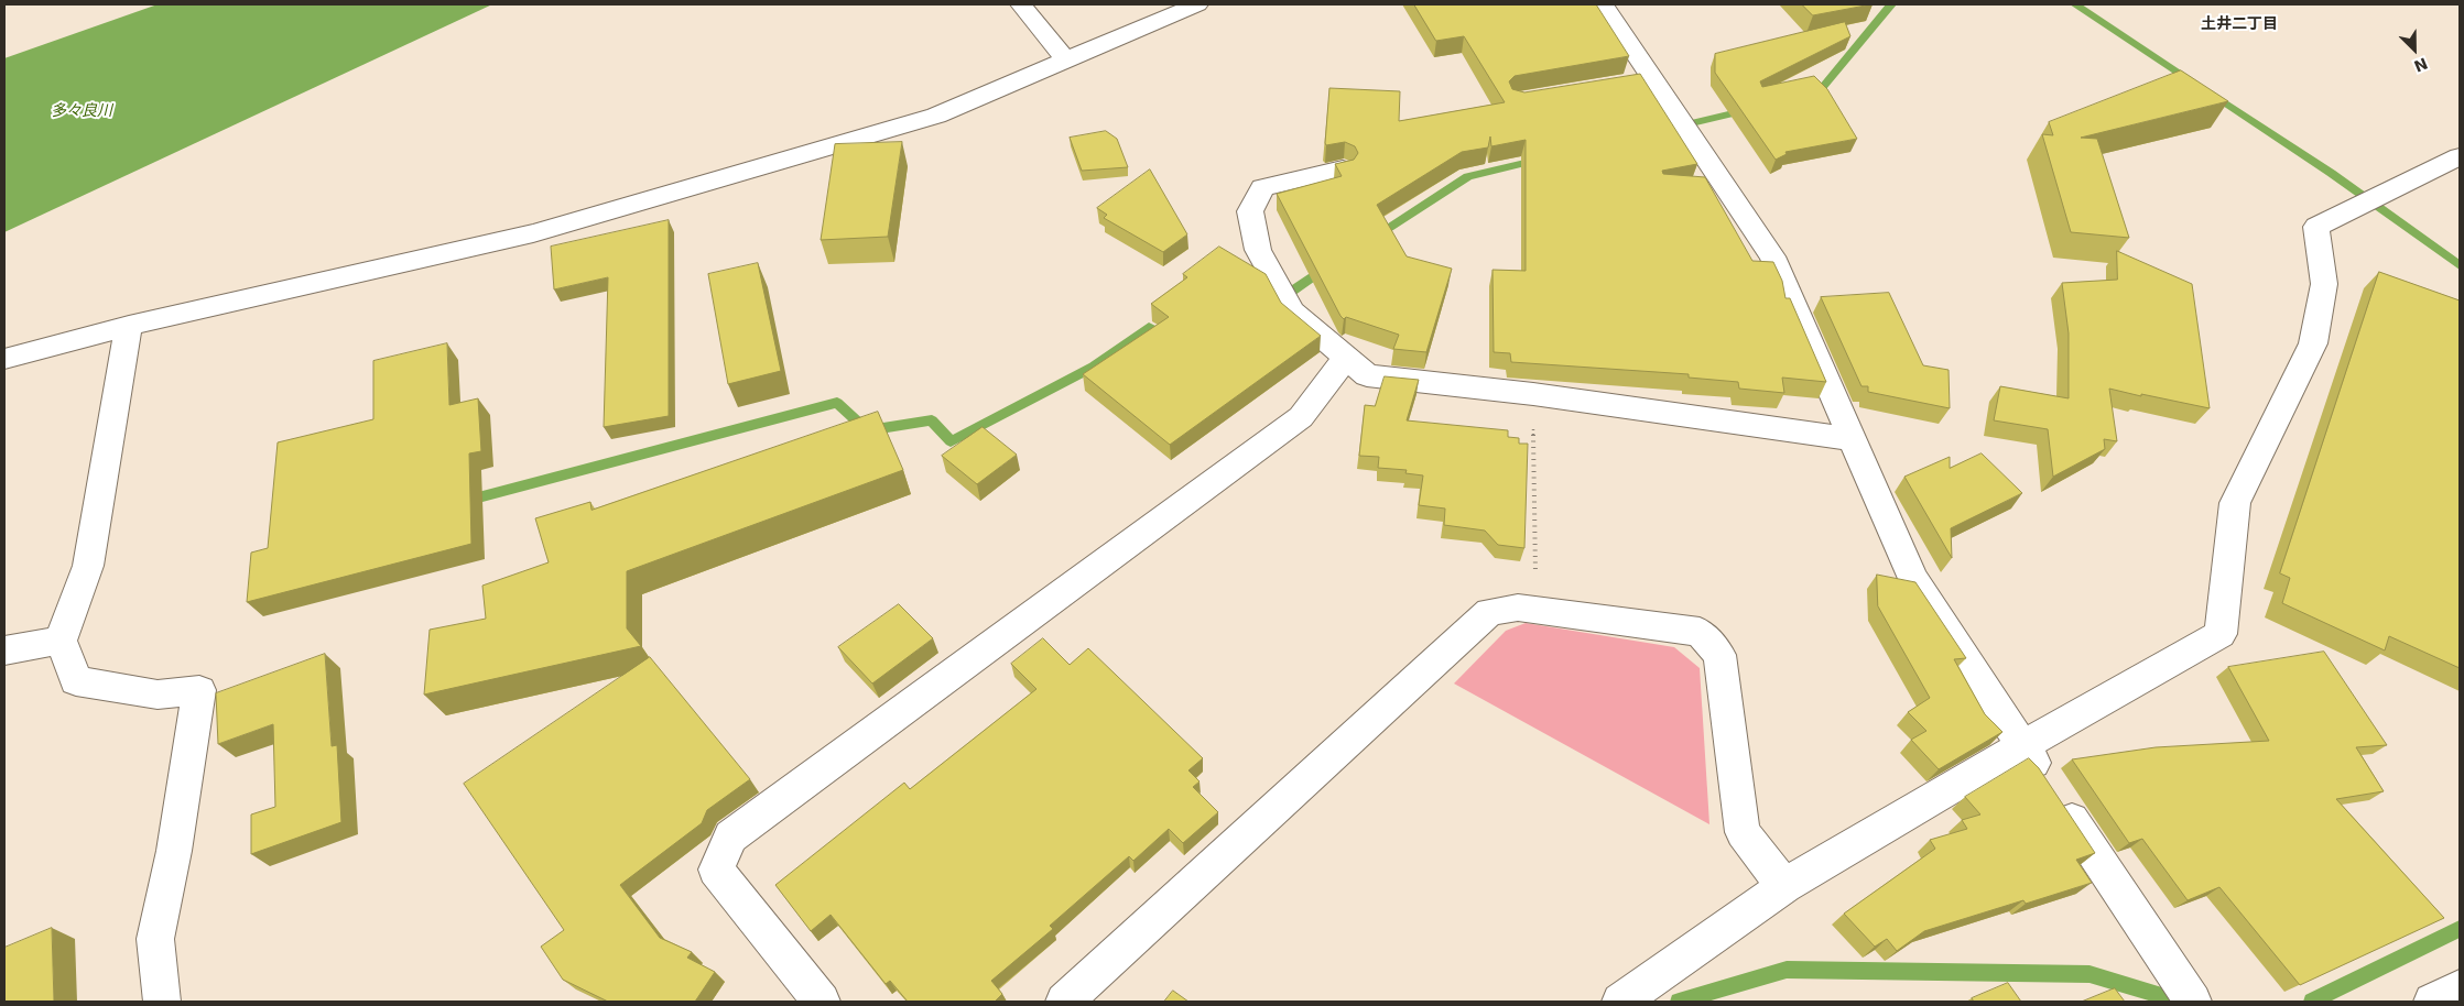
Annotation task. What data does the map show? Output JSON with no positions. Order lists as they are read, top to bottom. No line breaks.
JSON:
{"districts":["土井二丁目"],"water":["多々良川"],"north":"bottom right"}
